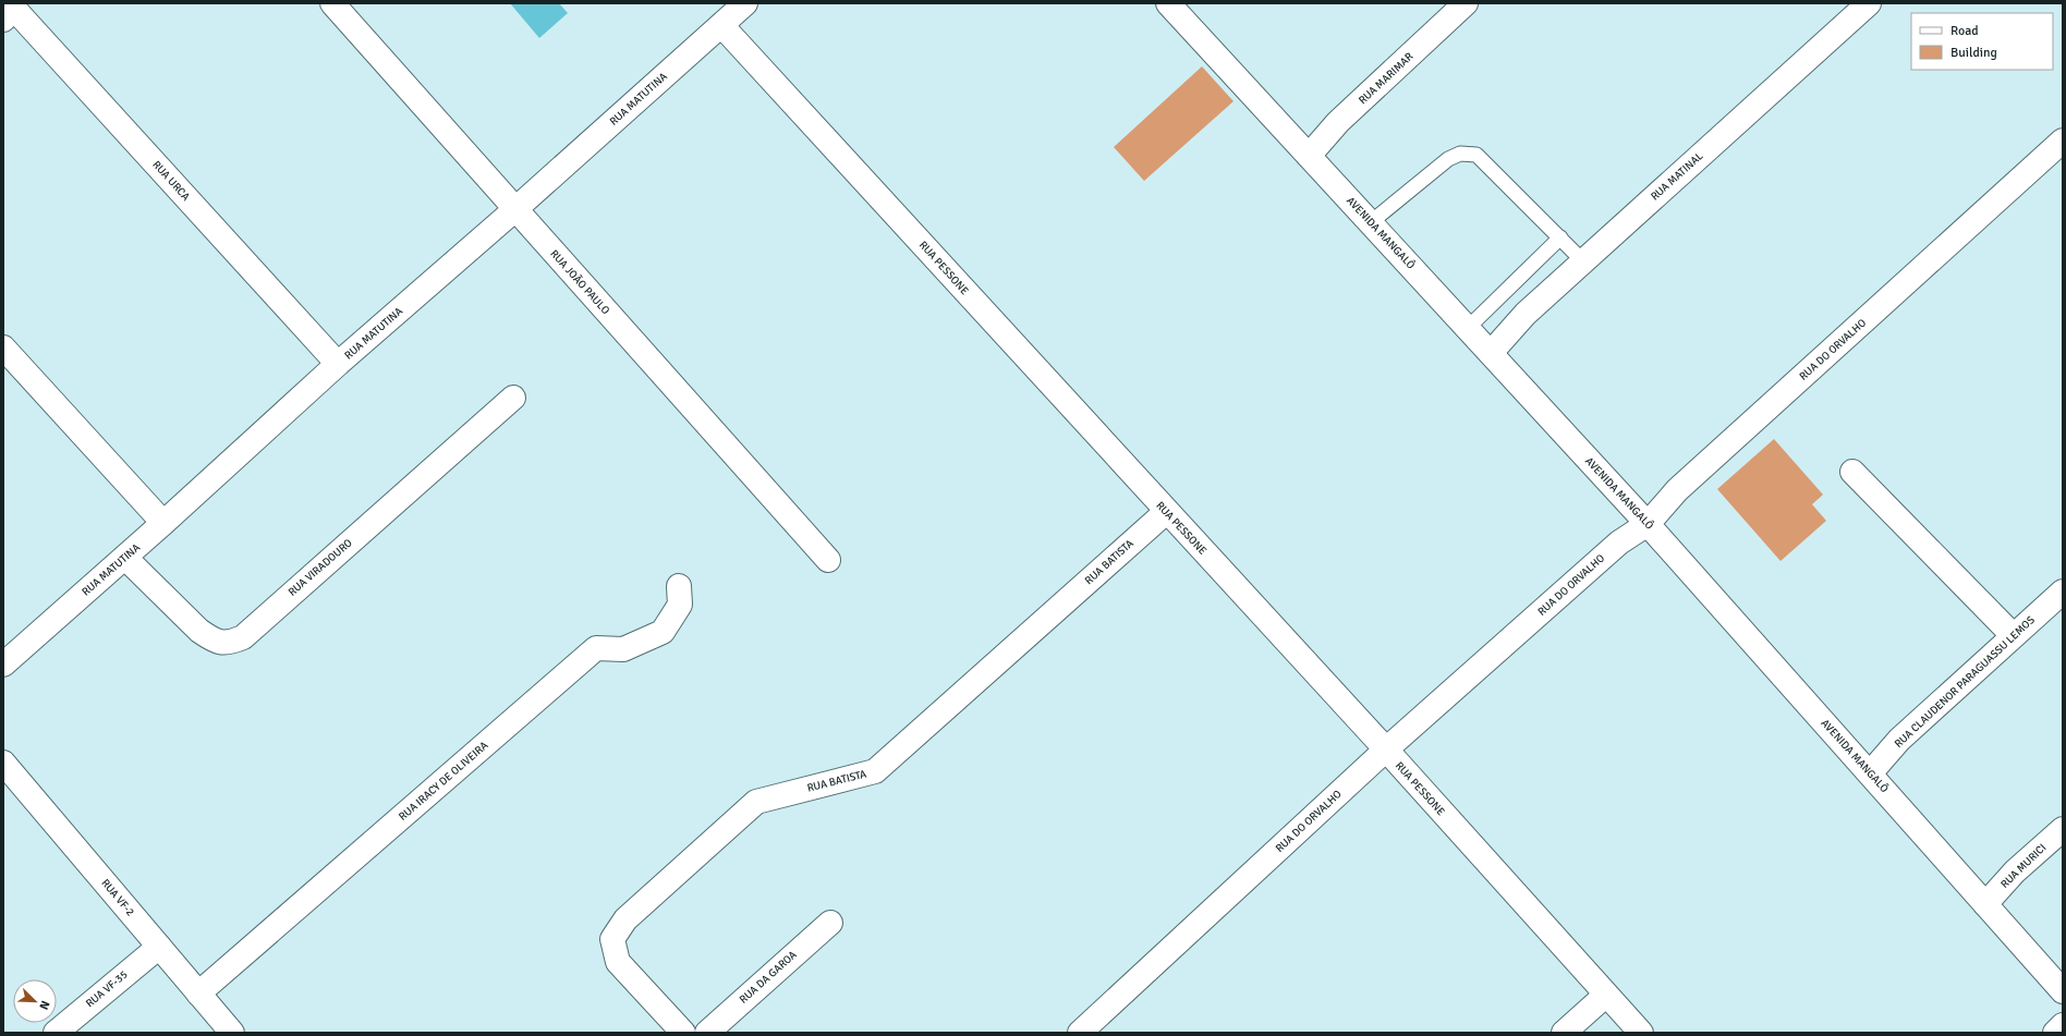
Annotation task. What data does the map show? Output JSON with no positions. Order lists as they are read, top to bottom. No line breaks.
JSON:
{"streets":{"street":["RUA MARIMAR","RUA MATUTINA","RUA MATINAL","RUA URCA","AVENIDA MANGALÔ","RUA PESSONE","RUA JOÃO PAULO","RUA DO ORVALHO","RUA BATISTA","RUA VIRADOURO","RUA CLAUDENOR PARAGUASSU LEMOS","RUA IRACY DE OLIVEIRA","RUA MURICI","RUA VF-2","RUA DA GAROA","RUA VF-35"]},"crossings":[["RUA MARIMAR","AVENIDA MANGALÔ"],["RUA MATUTINA","RUA URCA"],["RUA MATUTINA","RUA PESSONE"],["RUA MATUTINA","RUA JOÃO PAULO"],["RUA MATUTINA","RUA VIRADOURO"],["RUA MATINAL","AVENIDA MANGALÔ"],["AVENIDA MANGALÔ","RUA DO ORVALHO"],["AVENIDA MANGALÔ","RUA CLAUDENOR PARAGUASSU LEMOS"],["AVENIDA MANGALÔ","RUA MURICI"],["RUA PESSONE","RUA DO ORVALHO"],["RUA PESSONE","RUA BATISTA"],["RUA IRACY DE OLIVEIRA","RUA VF-2"],["RUA VF-2","RUA VF-35"]],"legend":["Road","Building"],"north":"bottom right"}
